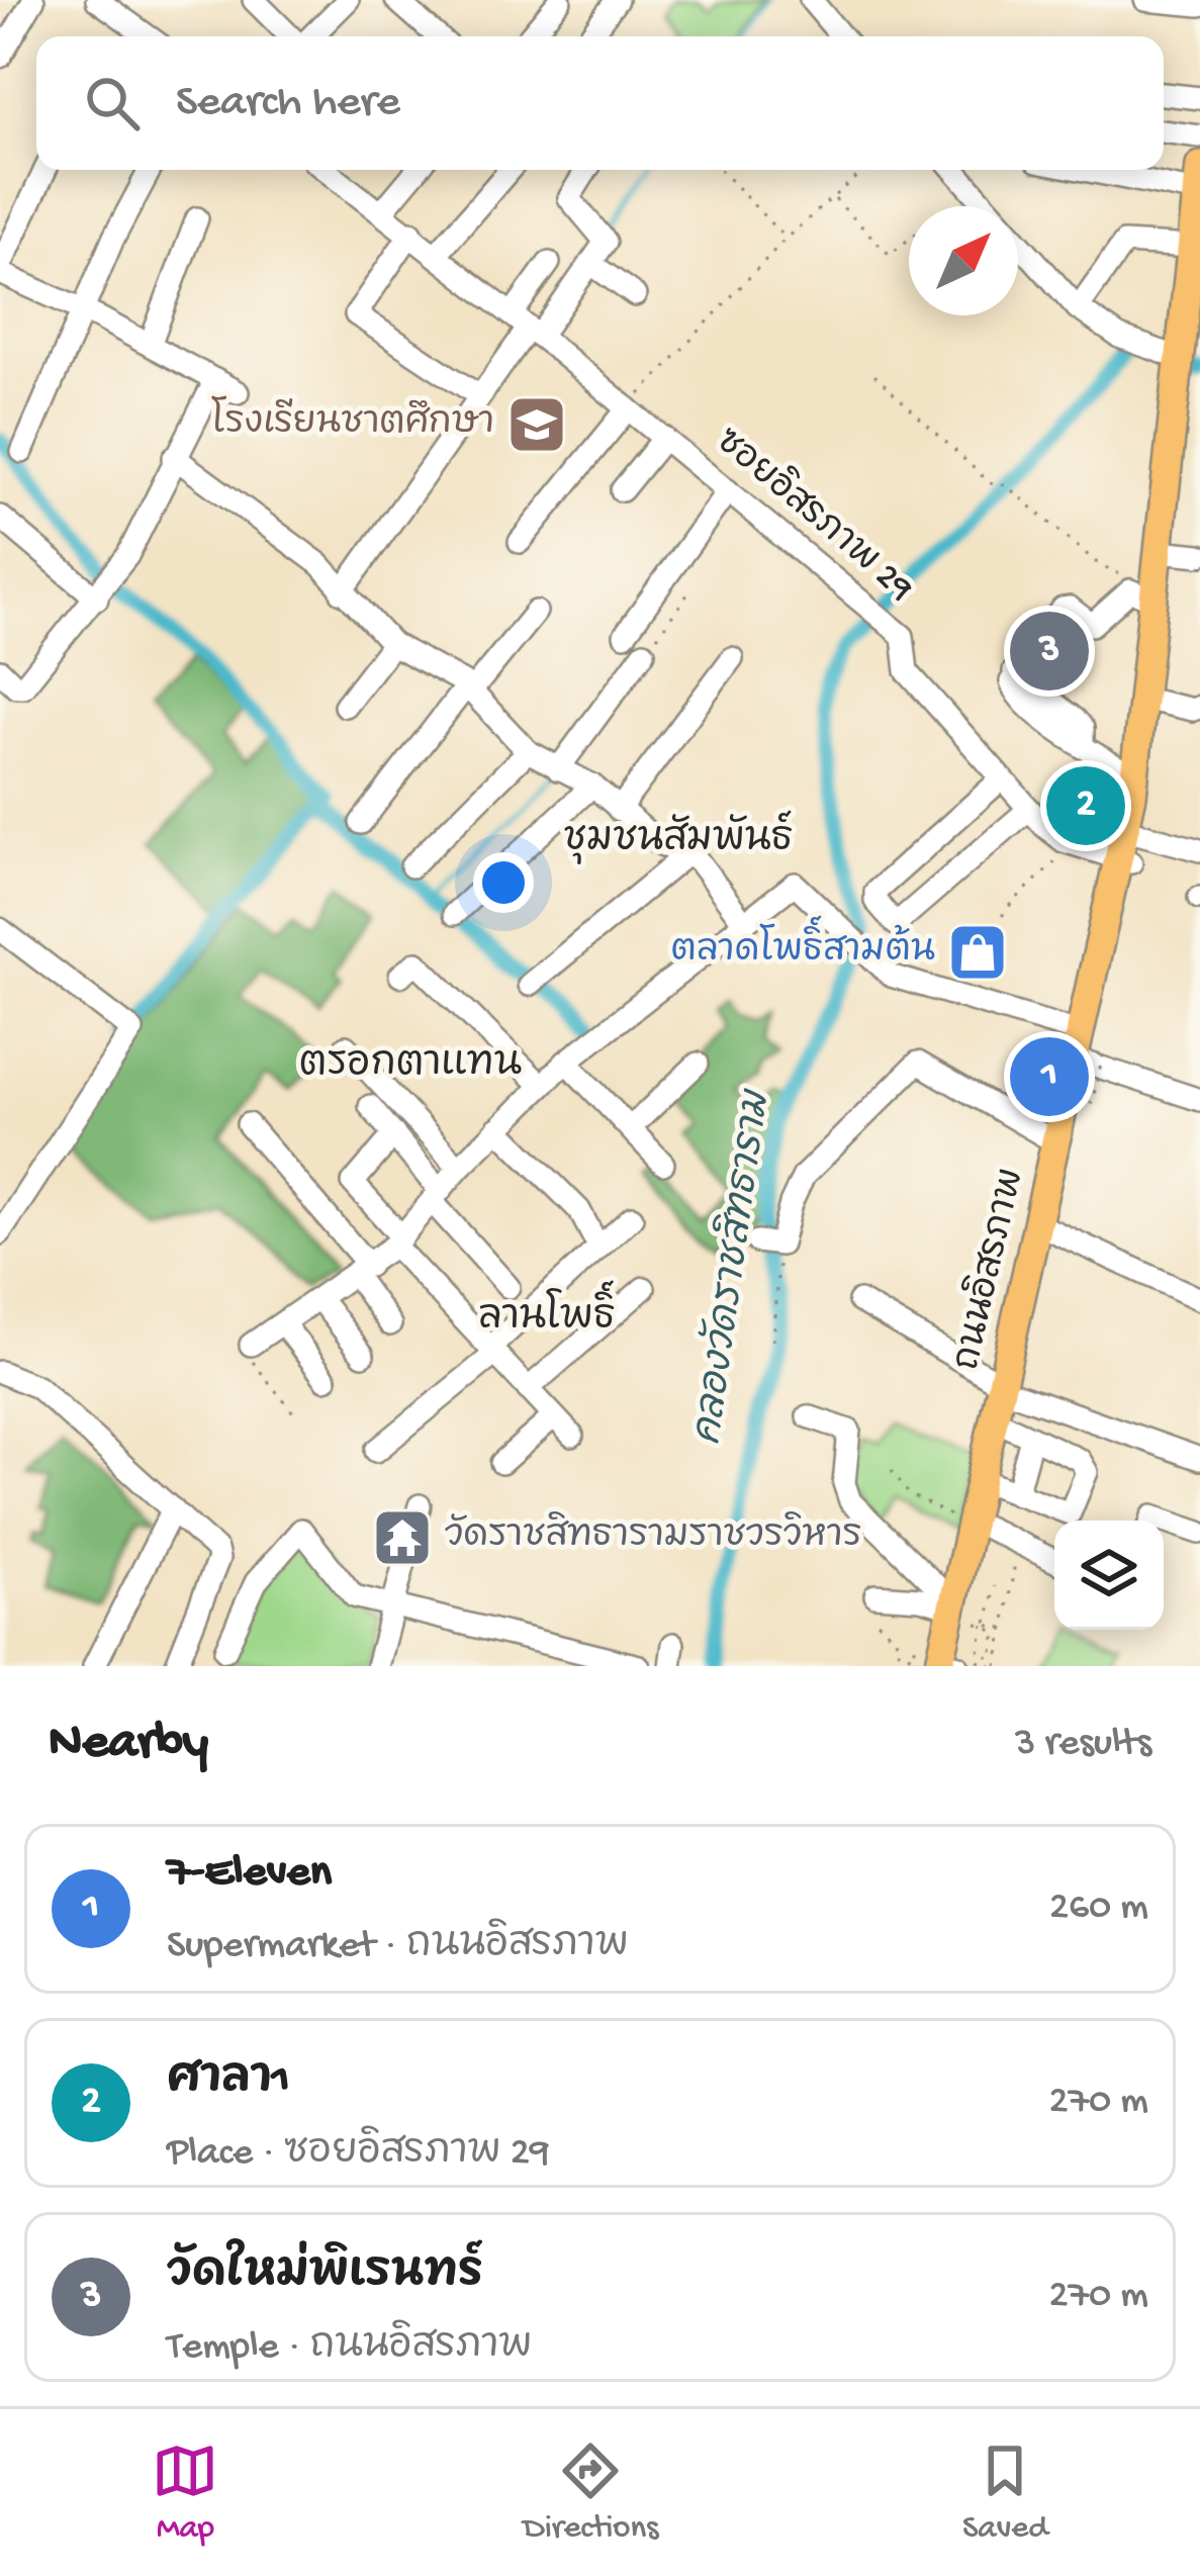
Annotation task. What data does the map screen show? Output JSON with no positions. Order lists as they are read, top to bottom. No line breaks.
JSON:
{"streets":{"main road":["ถนนอิสรภาพ"],"street":["ซอยอิสรภาพ 29"]},"crossings":[["ซอยอิสรภาพ 29","ถนนอิสรภาพ"]],"districts":["ชุมชนสัมพันธ์","ตรอกตาแทน","ลานโพธิ์"],"water":["คลองวัดราชสิทธาราม"],"places":{"school or university":["โรงเรียนชาตศึกษา"],"shop":["ตลาดโพธิ์สามต้น"],"temple":["วัดราชสิทธารามราชวรวิหาร"]},"north":"top right","page":{"search":"Search here","pins":["3","2","1"],"heading":["Nearby","3 results"],"list":[{"mark":"1","name":"7-Eleven","note":"Supermarket · ถนนอิสรภาพ","value":"260 m"},{"mark":"2","name":"ศาลา1","note":"Place · ซอยอิสรภาพ 29","value":"270 m"},{"mark":"3","name":"วัดใหม่พิเรนทร์","note":"Temple · ถนนอิสรภาพ","value":"270 m"}],"nav":["Map","Directions","Saved"]}}
